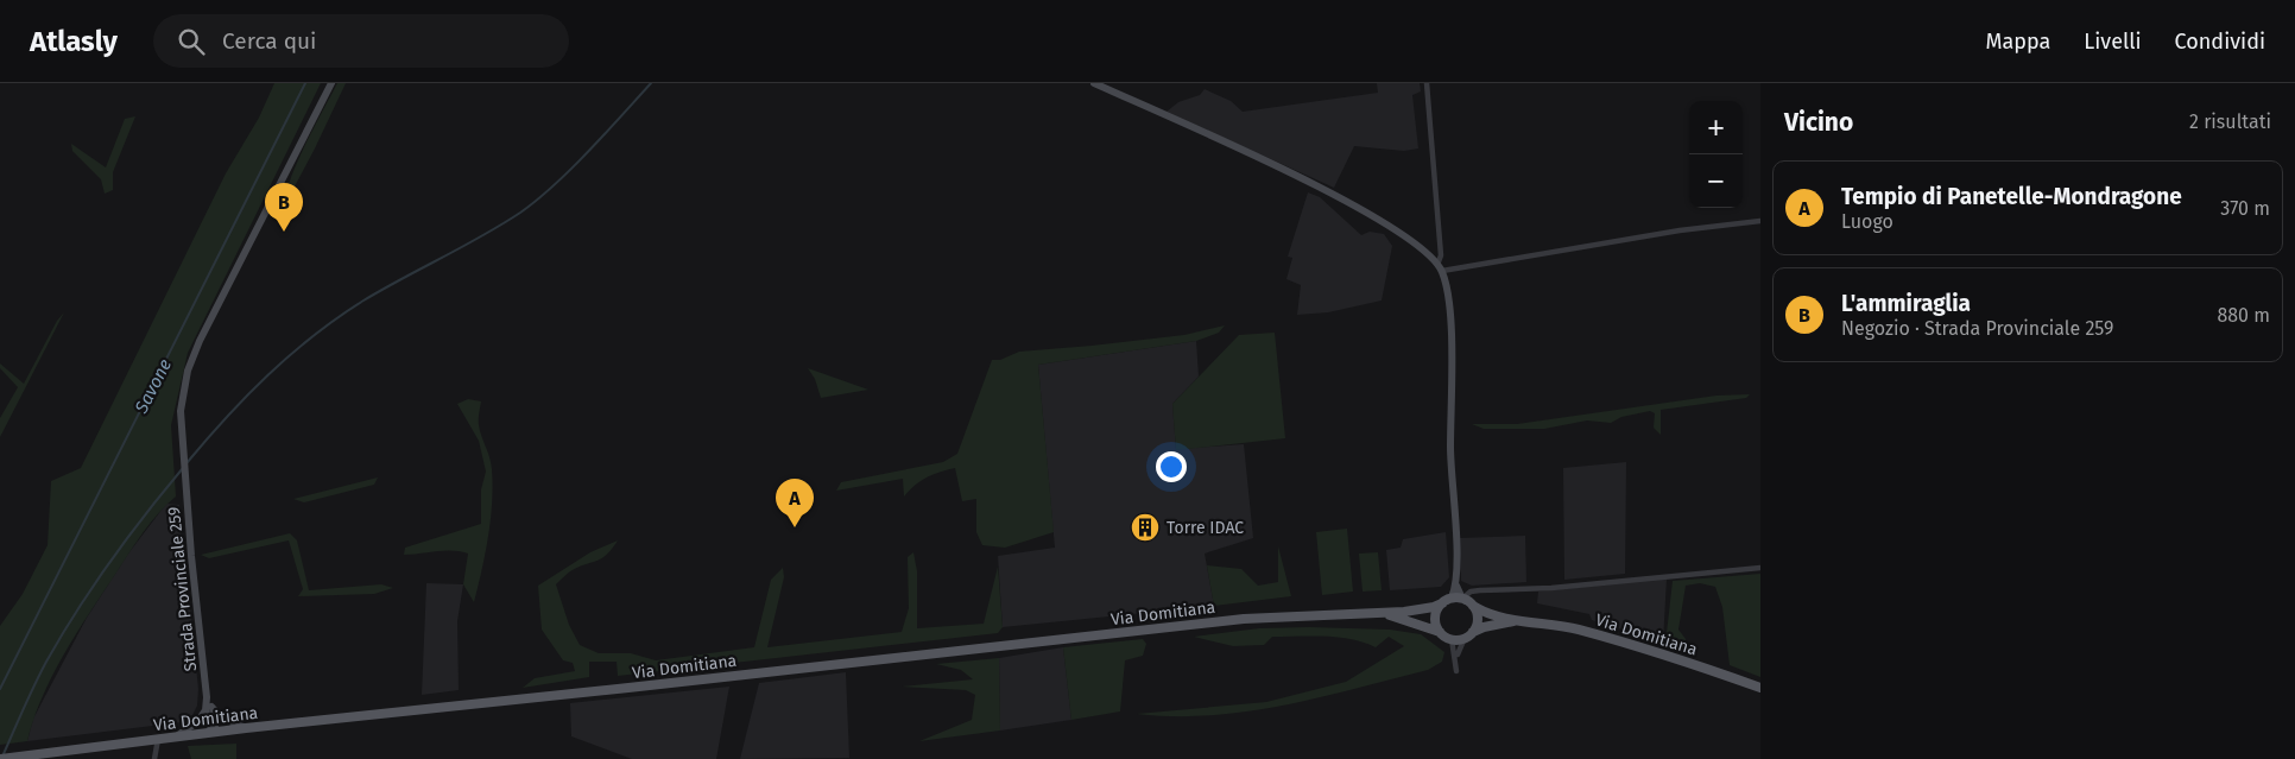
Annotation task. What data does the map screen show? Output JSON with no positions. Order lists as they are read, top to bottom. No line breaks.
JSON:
{"streets":{"main road":["Via Domitiana"],"street":["Strada Provinciale 259"]},"crossings":[["Strada Provinciale 259","Via Domitiana"]],"water":["Savone"],"places":{"building":["Torre IDAC"]},"page":{"header":"Atlasly","search":"Cerca qui","nav":["Mappa","Livelli","Condividi"],"heading":["Vicino","2 risultati"],"map_buttons":["+","−"],"list":[{"mark":"A","name":"Tempio di Panetelle-Mondragone","note":"Luogo","value":"370 m"},{"mark":"B","name":"L'ammiraglia","note":"Negozio · Strada Provinciale 259","value":"880 m"}],"pins":["B","A"]}}
